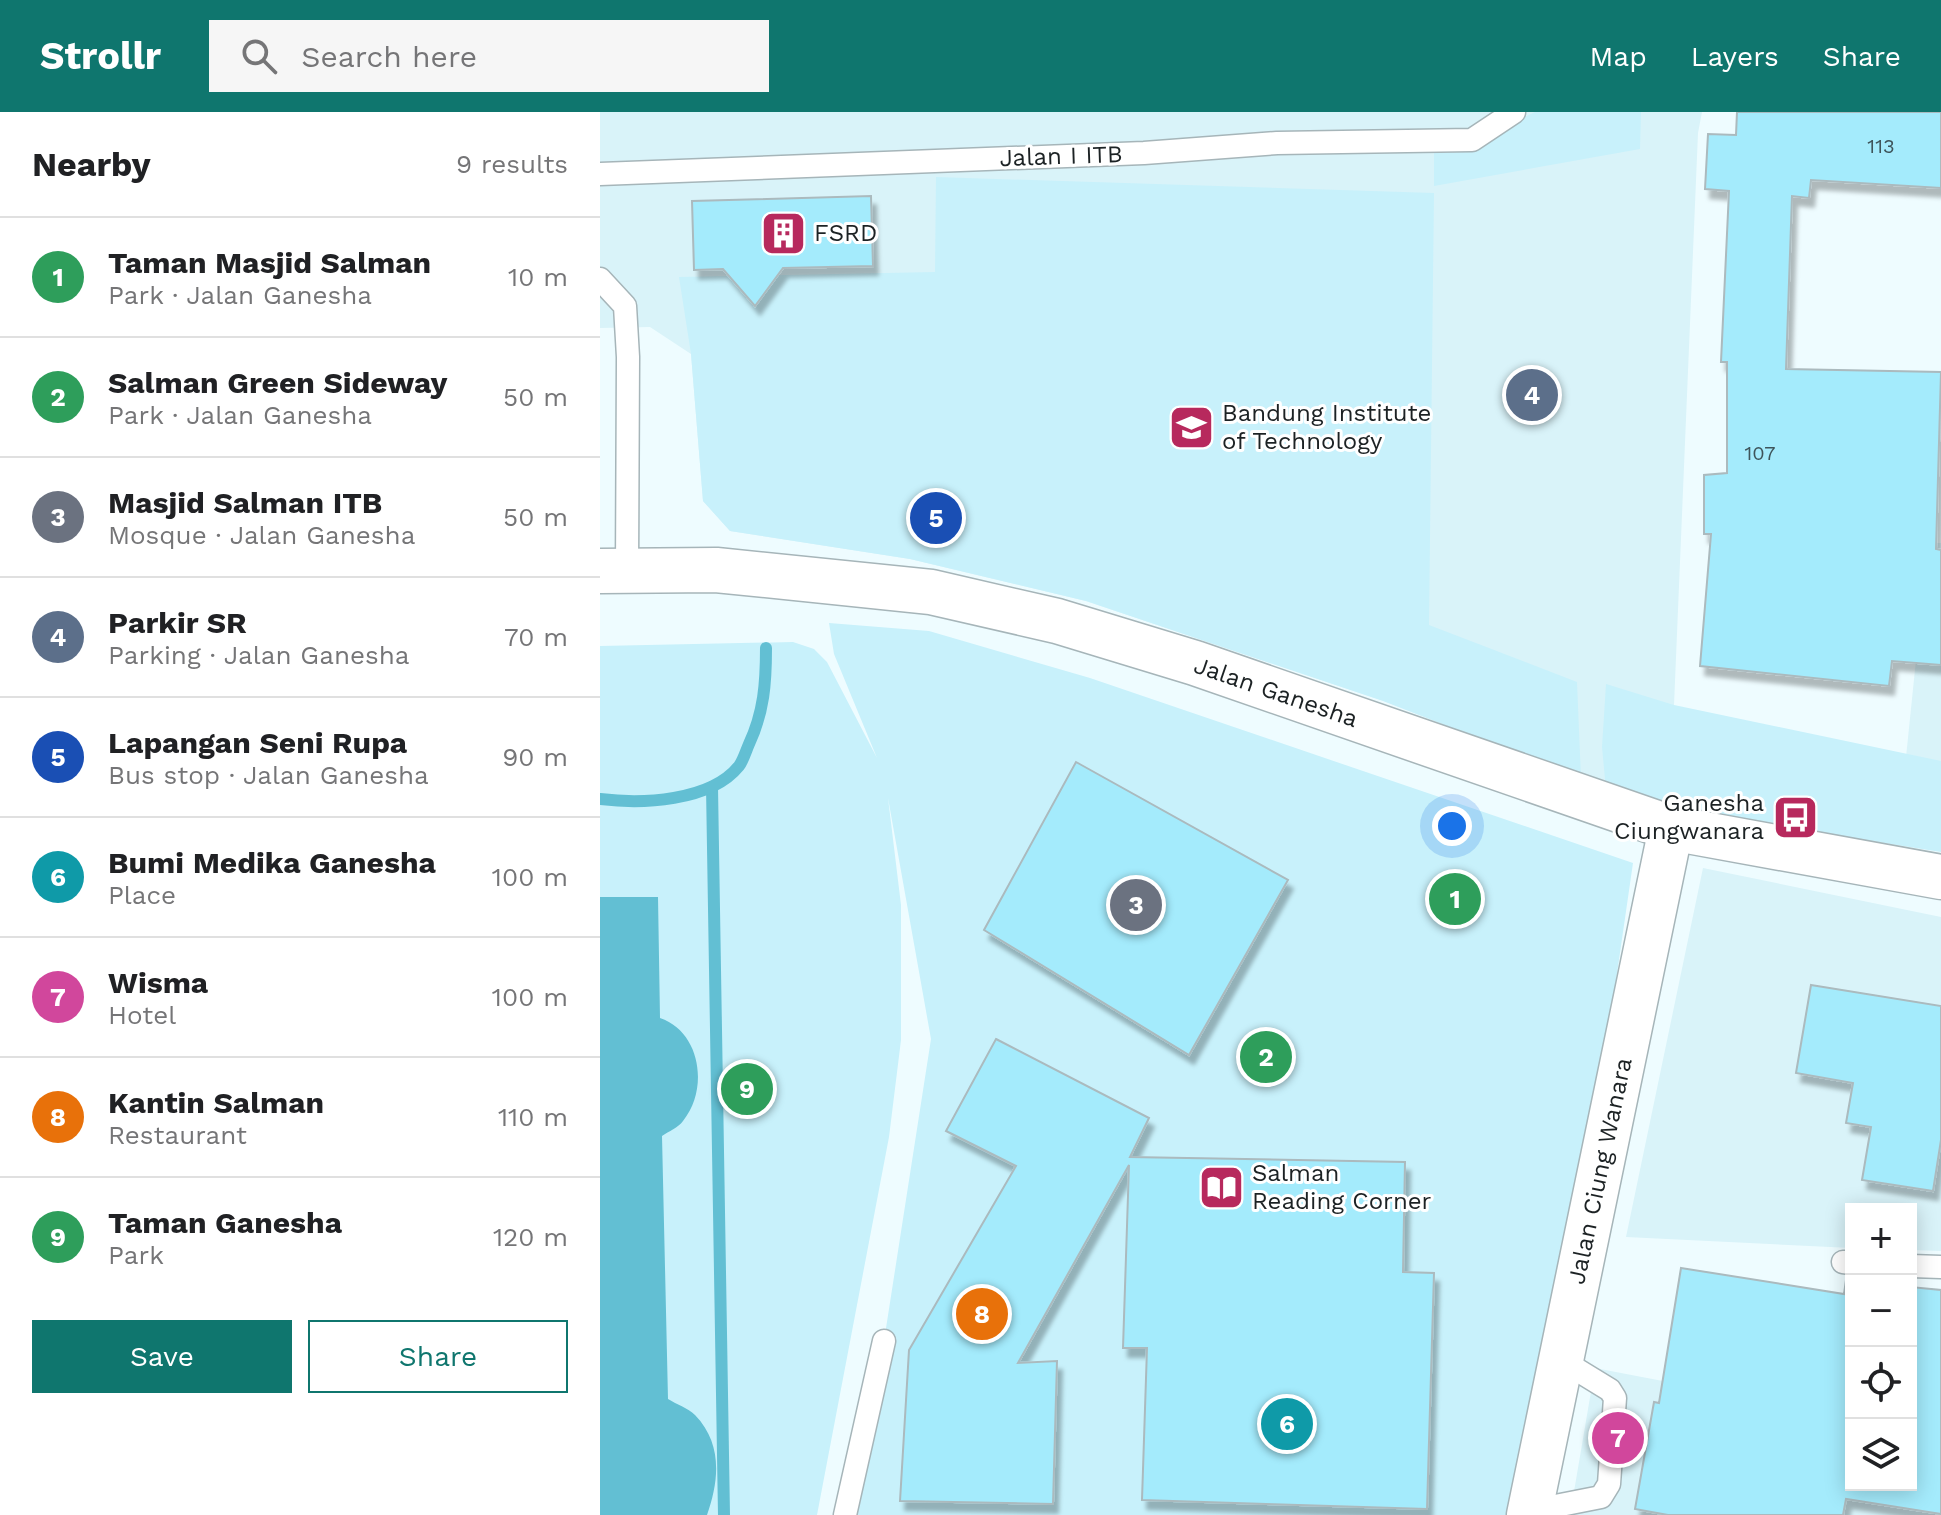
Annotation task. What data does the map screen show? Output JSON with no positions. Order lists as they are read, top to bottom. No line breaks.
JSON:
{"streets":{"street":["Jalan Ganesha","Jalan Ciung Wanara"],"lane":["Jalan I ITB"]},"crossings":[["Jalan Ganesha","Jalan Ciung Wanara"]],"places":{"building":["FSRD"],"school or university":["Bandung Institute of Technology"],"bus stop":["Ganesha Ciungwanara"],"library":["Salman Reading Corner"]},"house_numbers":["113","107"],"page":{"header":"Strollr","search":"Search here","nav":["Map","Layers","Share"],"heading":["Nearby","9 results"],"list":[{"mark":"1","name":"Taman Masjid Salman","note":"Park · Jalan Ganesha","value":"10 m"},{"mark":"2","name":"Salman Green Sideway","note":"Park · Jalan Ganesha","value":"50 m"},{"mark":"3","name":"Masjid Salman ITB","note":"Mosque · Jalan Ganesha","value":"50 m"},{"mark":"4","name":"Parkir SR","note":"Parking · Jalan Ganesha","value":"70 m"},{"mark":"5","name":"Lapangan Seni Rupa","note":"Bus stop · Jalan Ganesha","value":"90 m"},{"mark":"6","name":"Bumi Medika Ganesha","note":"Place","value":"100 m"},{"mark":"7","name":"Wisma","note":"Hotel","value":"100 m"},{"mark":"8","name":"Kantin Salman","note":"Restaurant","value":"110 m"},{"mark":"9","name":"Taman Ganesha","note":"Park","value":"120 m"}],"pins":["4","5","1","3","2","9","8","6","7"],"map_buttons":["+","−"],"buttons":["Save","Share"]}}
